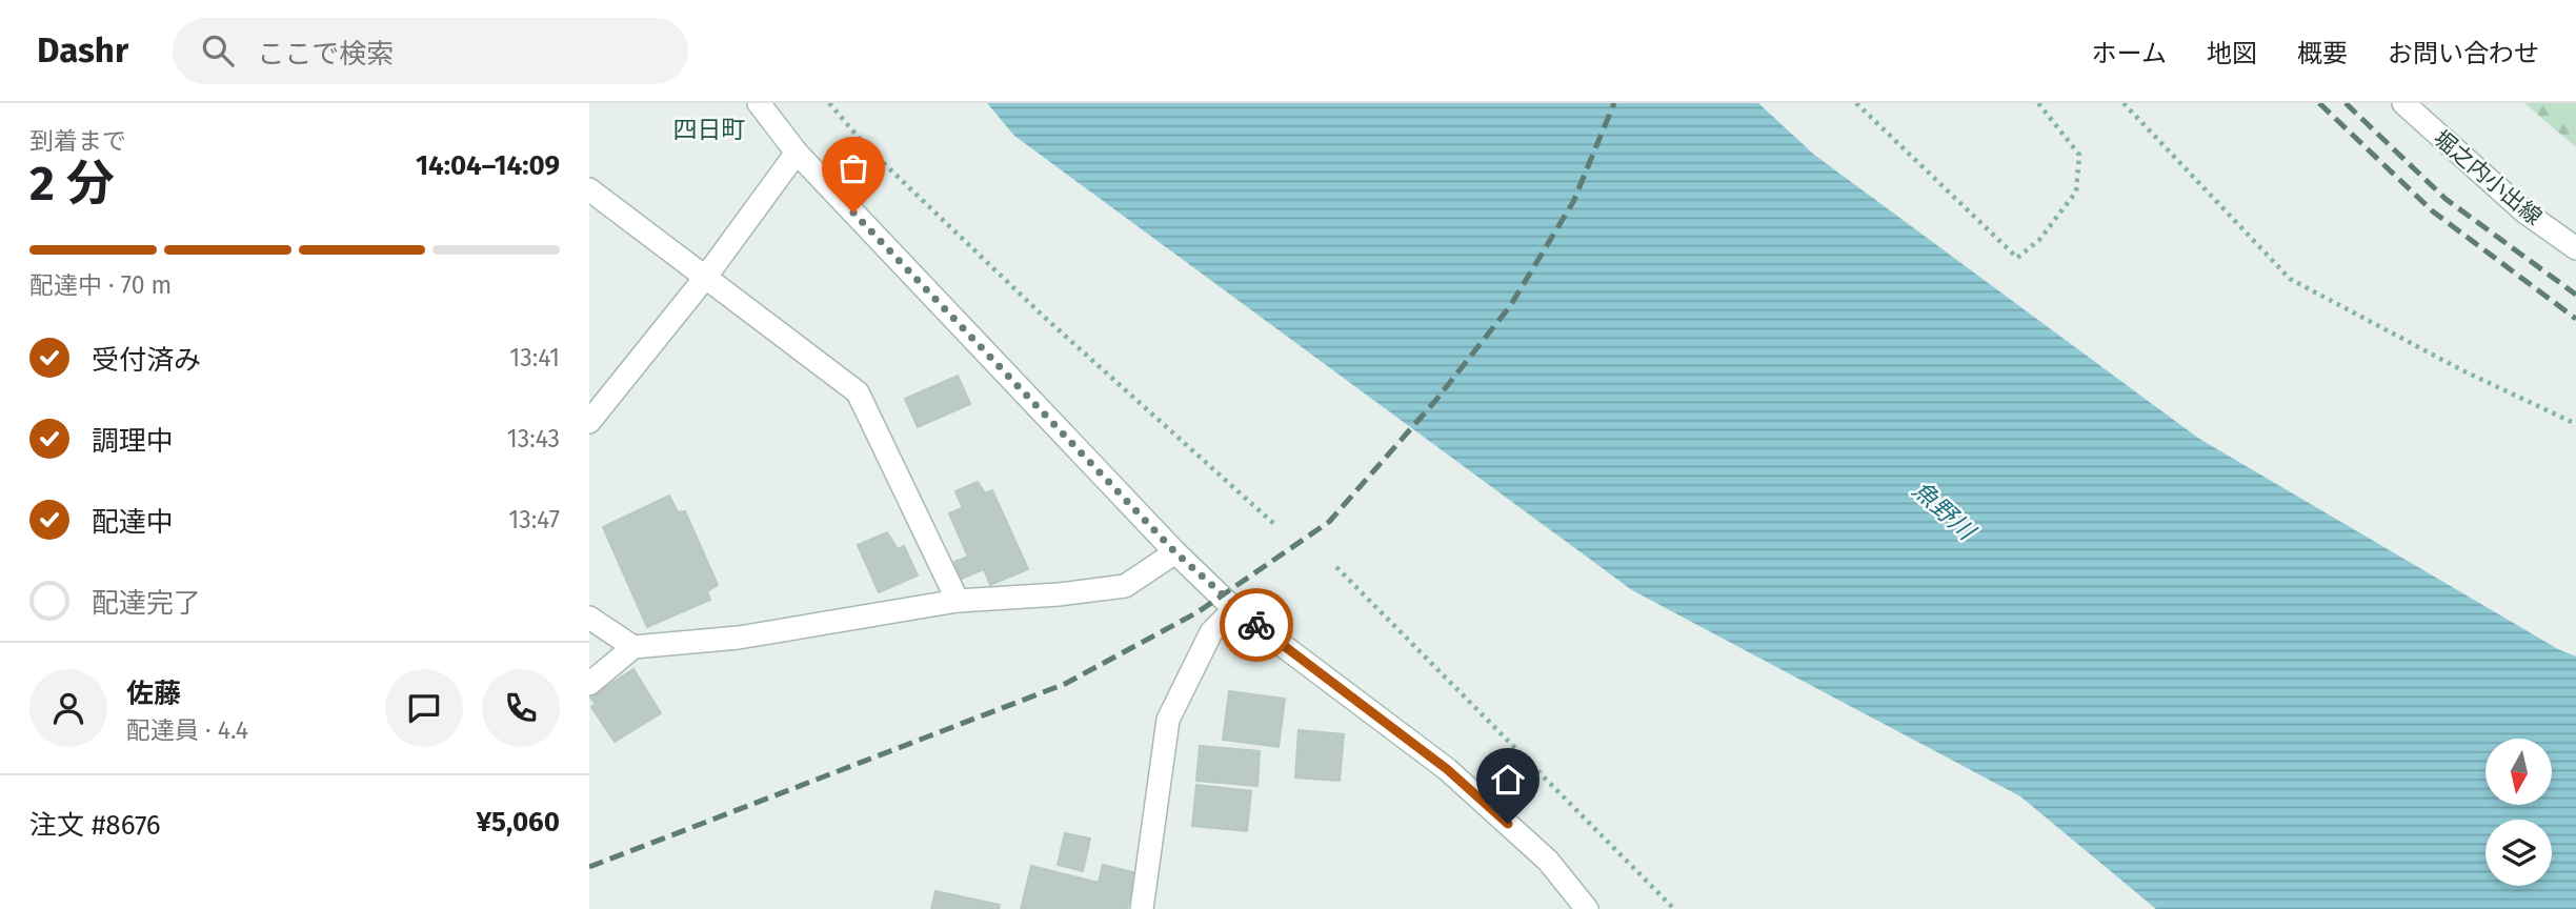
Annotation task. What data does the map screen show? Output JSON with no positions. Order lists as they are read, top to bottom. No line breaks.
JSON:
{"streets":{"street":["堀之内小出線"]},"districts":["四日町"],"water":["魚野川"],"north":"bottom","page":{"header":"Dashr","search":"ここで検索","nav":["ホーム","地図","概要","お問い合わせ"],"heading":["2 分","到着まで","14:04–14:09"],"panel":["佐藤","配達員 · 4.4","注文 #8676","¥5,060"],"bar":"配達中 · 70 m","list":[["受付済み","13:41"],["調理中","13:43"],["配達中","13:47"],"配達完了"]}}
